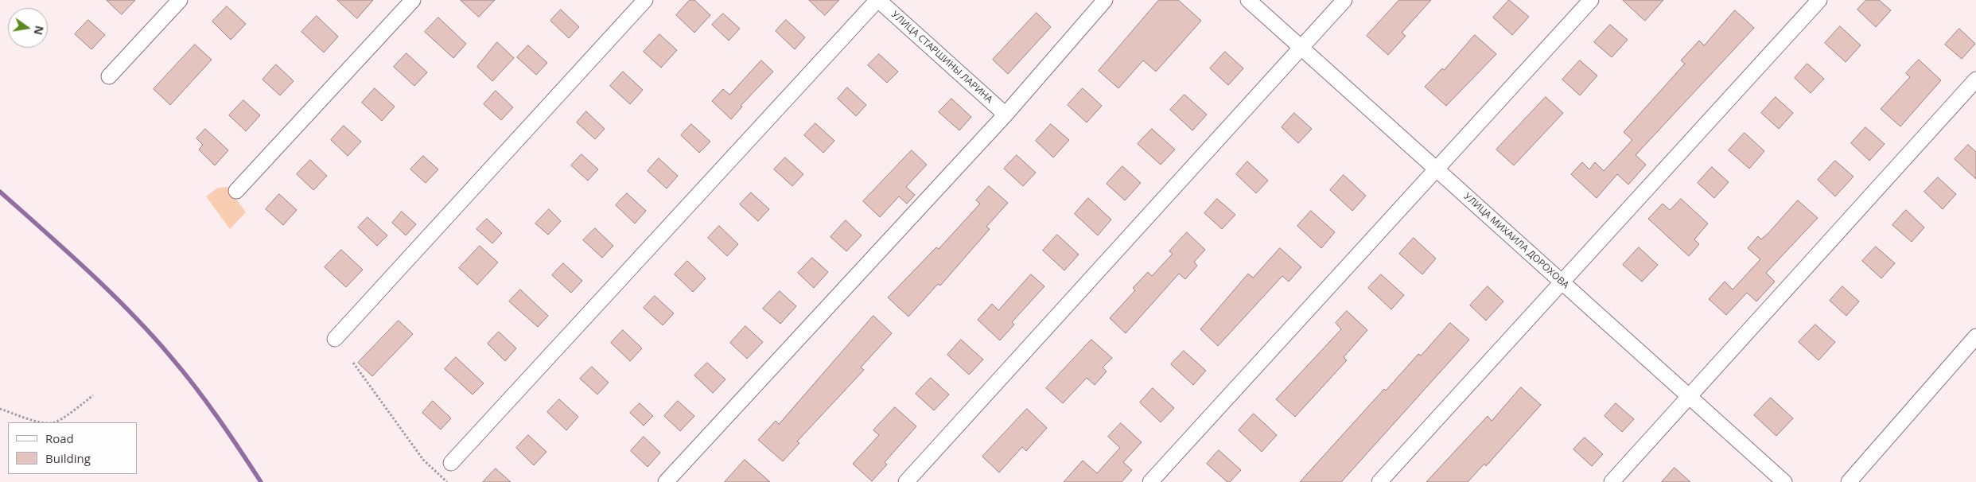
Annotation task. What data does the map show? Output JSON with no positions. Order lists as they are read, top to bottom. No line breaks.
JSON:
{"streets":{"street":["УЛИЦА СТАРШИНЫ ЛАРИНА","УЛИЦА МИХАИЛА ДОРОХОВА"]},"legend":["Road","Building"],"north":"right"}
